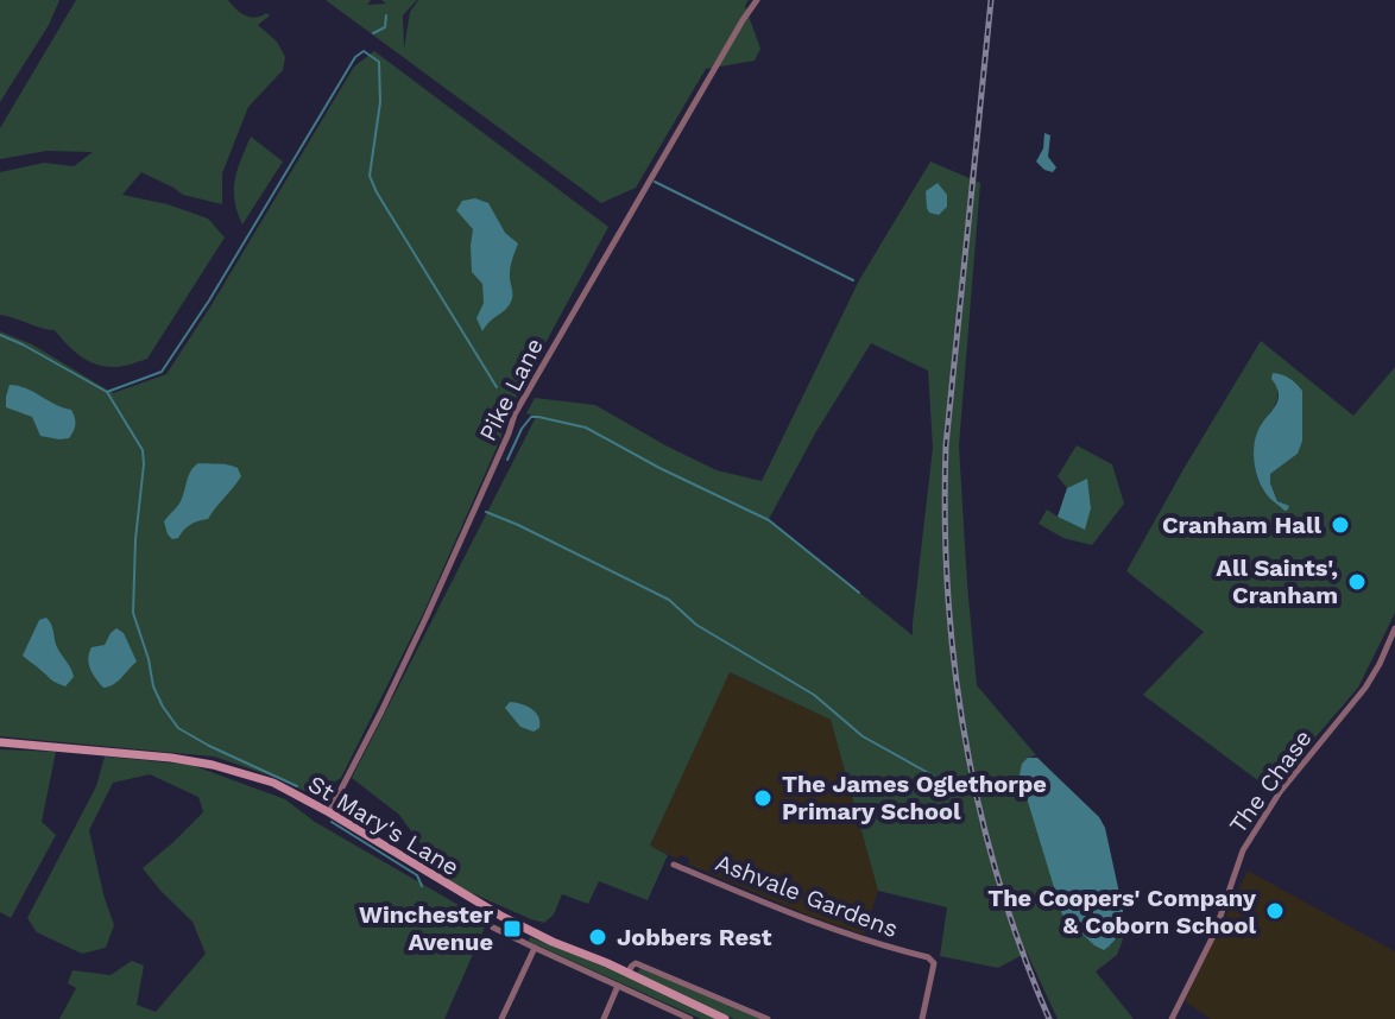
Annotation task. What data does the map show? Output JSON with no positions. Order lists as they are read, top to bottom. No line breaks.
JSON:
{"streets":{"main road":["St Mary's Lane"],"street":["Pike Lane","The Chase","Ashvale Gardens"]},"crossings":[["Pike Lane","St Mary's Lane"]],"places":{"other":["Cranham Hall","All Saints', Cranham","The James Oglethorpe Primary School","The Coopers' Company & Coborn School","Jobbers Rest"],"transit":["Winchester Avenue"]}}
